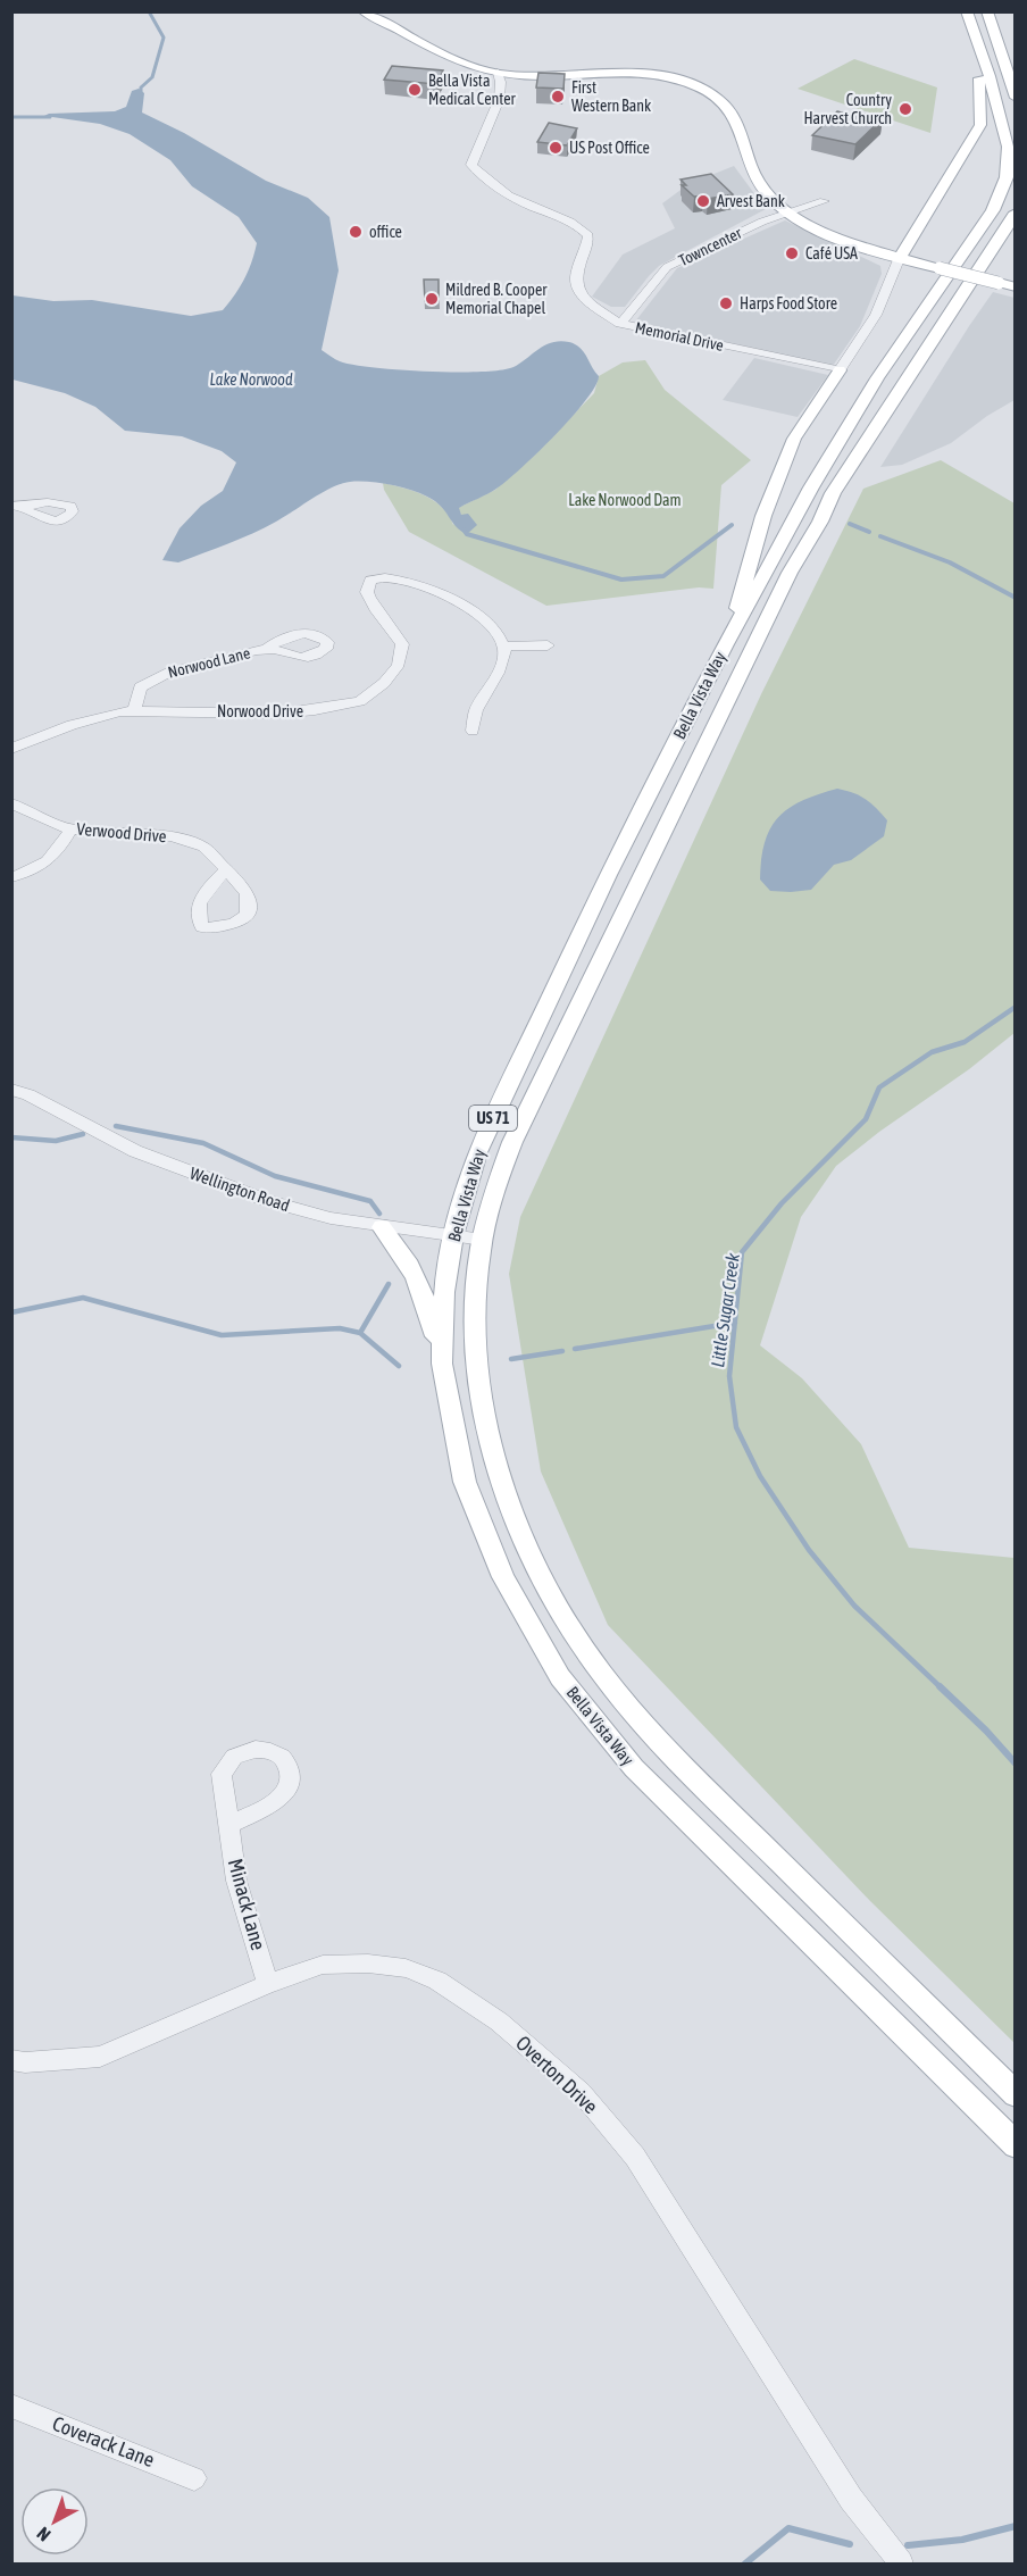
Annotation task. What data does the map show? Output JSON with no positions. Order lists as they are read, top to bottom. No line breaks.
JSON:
{"streets":{"main road":["Bella Vista Way","US 71"],"street":["Towncenter","Memorial Drive","Norwood Lane","Norwood Drive","Verwood Drive","Wellington Road","Minack Lane","Overton Drive","Coverack Lane"]},"crossings":[["Towncenter","Memorial Drive"],["Norwood Lane","Norwood Drive"],["Bella Vista Way","Wellington Road"],["Minack Lane","Overton Drive"]],"water":["Lake Norwood","Little Sugar Creek"],"parks":["Lake Norwood Dam"],"places":["Bella Vista Medical Center","First Western Bank","Country Harvest Church","US Post Office","Arvest Bank","office","Café USA","Mildred B. Cooper Memorial Chapel","Harps Food Store"],"north":"bottom left"}
